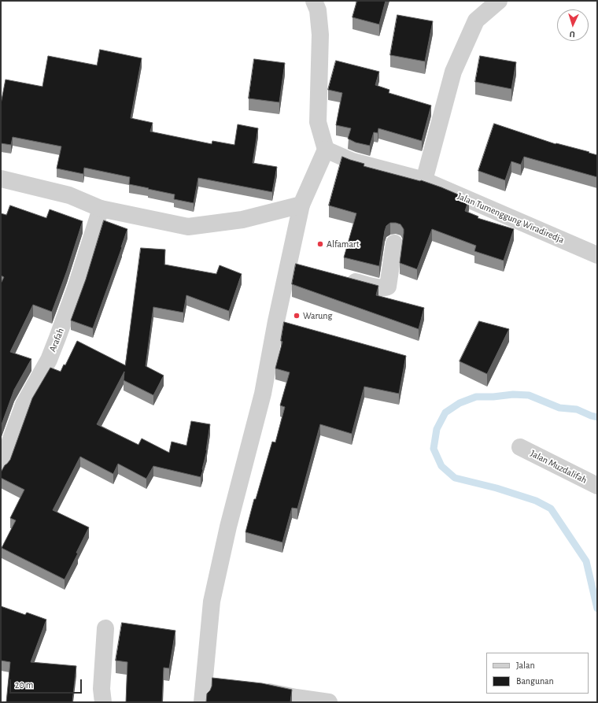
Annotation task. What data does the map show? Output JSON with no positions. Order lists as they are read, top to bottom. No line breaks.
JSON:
{"streets":{"street":["Jalan Tumenggung Wiradiredja","Arafah","Jalan Muzdalifah"]},"places":["Alfamart","Warung"],"legend":["Jalan","Bangunan"],"scale_bar":"20 m","north":"bottom"}
